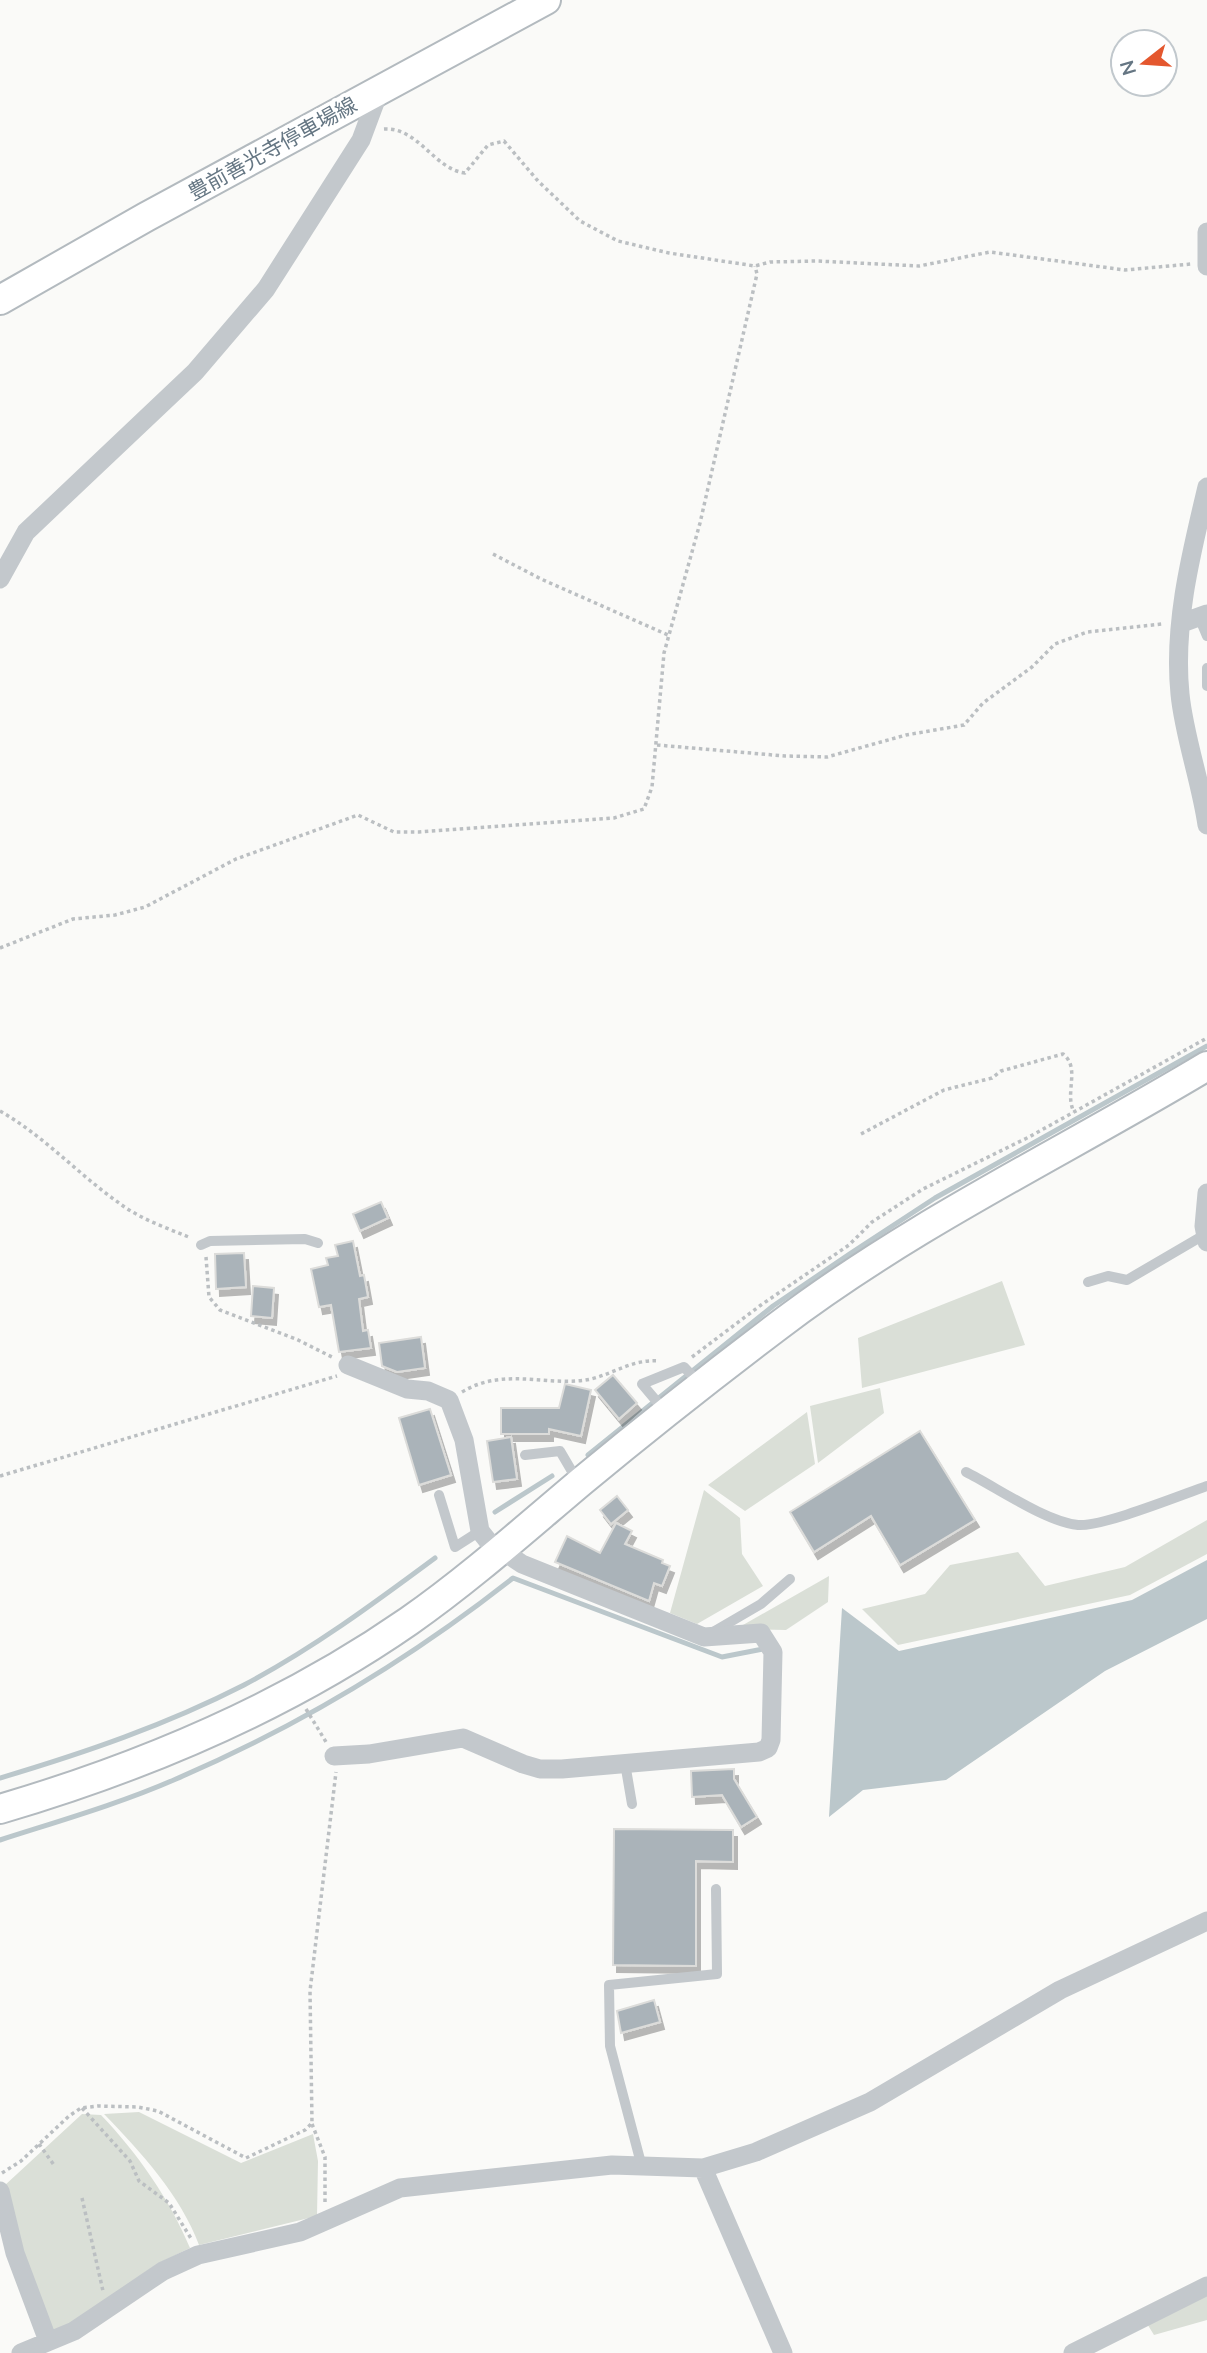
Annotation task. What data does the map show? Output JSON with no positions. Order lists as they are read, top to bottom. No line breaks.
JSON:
{"streets":{"street":["豊前善光寺停車場線"]},"north":"left"}
